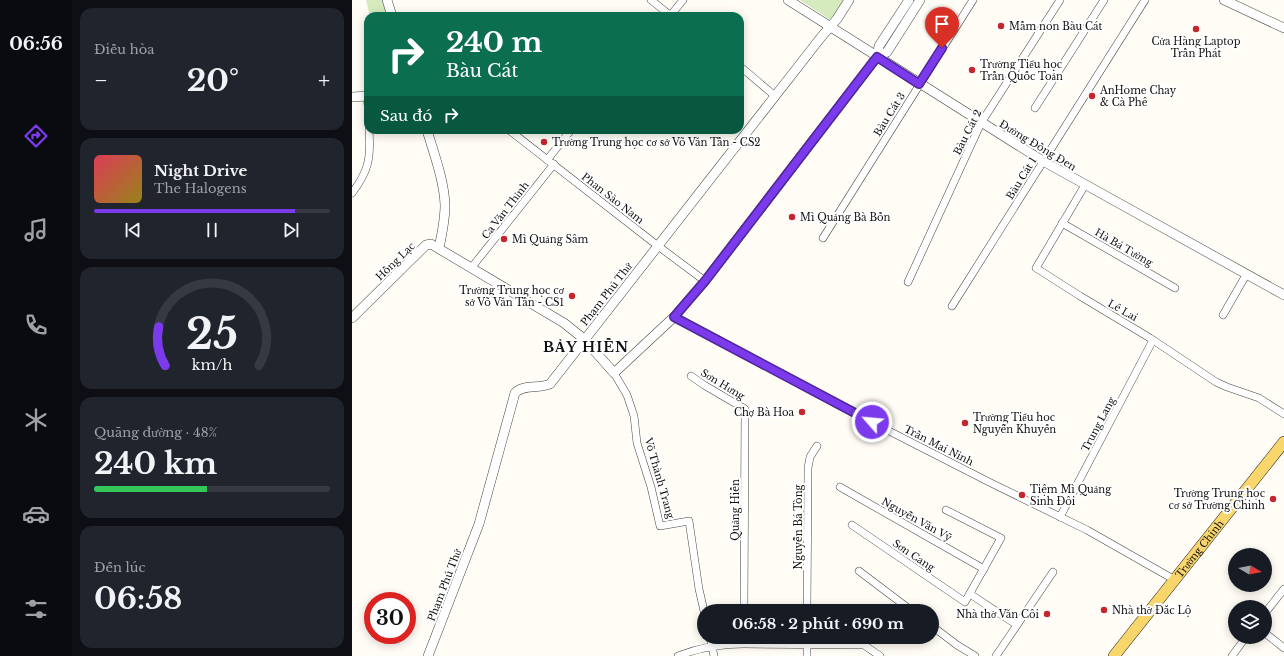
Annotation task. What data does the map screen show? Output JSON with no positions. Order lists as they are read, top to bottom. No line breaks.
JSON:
{"streets":{"main road":["Trường Chinh"],"street":["Bàu Cát 3","Bàu Cát 2","Đường Đồng Đen","Bàu Cát 1","Phan Sào Nam","Ca Văn Thỉnh","Hà Bá Tường","Hồng Lạc","Phạm Phú Thứ","Lê Lai","Sơn Hưng","Trung Lang","Trần Mai Ninh","Võ Thành Trang","Quảng Hiền","Nguyễn Văn Vỹ","Nguyễn Bá Tòng","Sơn Cang"]},"crossings":[["Bàu Cát 3","Đường Đồng Đen"],["Bàu Cát 2","Đường Đồng Đen"],["Đường Đồng Đen","Bàu Cát 1"],["Đường Đồng Đen","Phạm Phú Thứ"],["Đường Đồng Đen","Lê Lai"],["Phan Sào Nam","Ca Văn Thỉnh"],["Phan Sào Nam","Phạm Phú Thứ"],["Ca Văn Thỉnh","Võ Thành Trang"],["Hà Bá Tường","Lê Lai"],["Hồng Lạc","Võ Thành Trang"],["Phạm Phú Thứ","Võ Thành Trang"],["Lê Lai","Trung Lang"],["Sơn Hưng","Quảng Hiền"],["Trung Lang","Trần Mai Ninh"],["Trần Mai Ninh","Trường Chinh"]],"districts":["BẢY HIỀN"],"places":["Mầm non Bàu Cát","Cửa Hàng Laptop Trần Phát","Trường Tiểu học Trần Quốc Toản","AnHome Chay & Cà Phê","Trường Trung học cơ sở Võ Văn Tần - CS2","Mì Quảng Bà Bốn","Mì Quảng Sâm","Trường Trung học cơ sở Võ Văn Tần - CS1","Chợ Bà Hoa","Trường Tiểu học Nguyễn Khuyến","Tiệm Mì Quảng Sinh Đôi","Trường Trung học cơ sở Trường Chinh","Nhà thờ Đắc Lộ","Nhà thờ Văn Côi"],"north":"right","page":{"tabs":"06:56","tile":["Điều hòa",["Quãng đường · 48%","240 km"],["Đến lúc","06:58"]],"turn":["240 m","Bàu Cát"],"heat":["−","20°","+"],"then":"Sau đó","song":["Night Drive","The Halogens"],"limit":"30","trip":"06:58 · 2 phút · 690 m","gauge":["25","km/h"]}}
